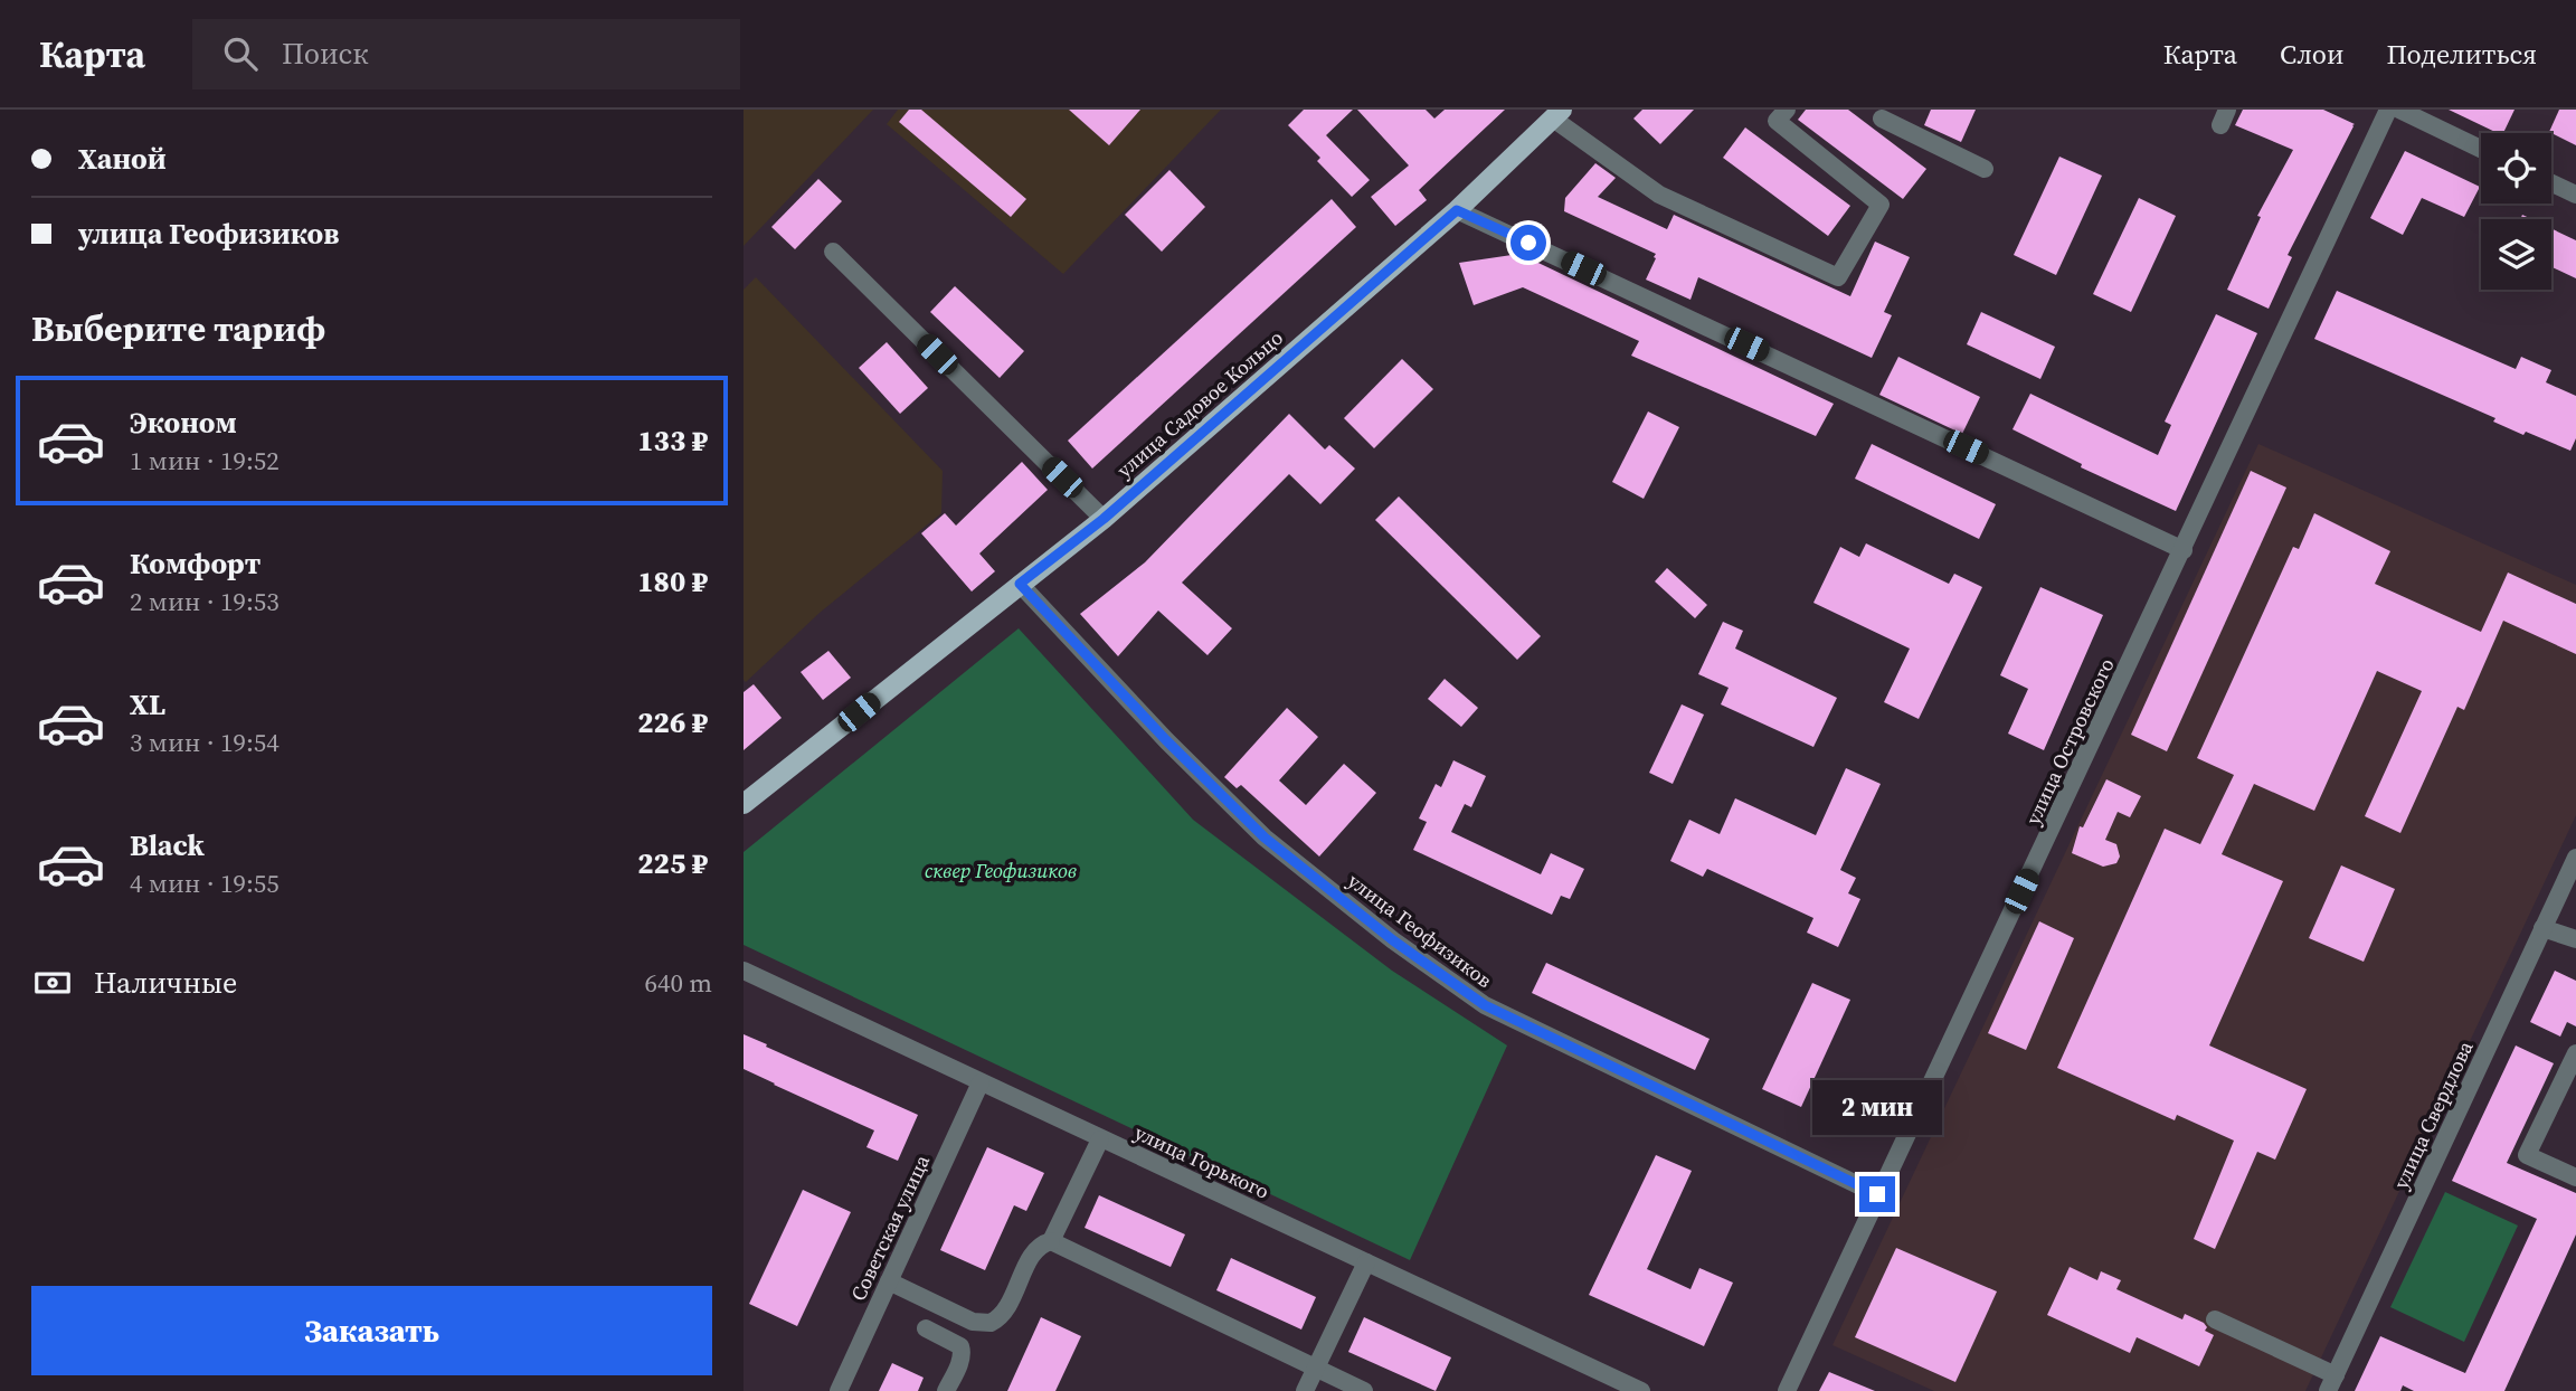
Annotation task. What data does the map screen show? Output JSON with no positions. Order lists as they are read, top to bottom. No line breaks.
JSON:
{"streets":{"main road":["улица Садовое Кольцо"],"street":["улица Островского","улица Геофизиков","улица Свердлова","улица Горького","Советская улица"]},"crossings":[["улица Садовое Кольцо","улица Геофизиков"],["улица Островского","улица Геофизиков"],["улица Горького","Советская улица"]],"parks":["cквер Геофизиков"],"page":{"header":"Карта","search":"Поиск","nav":["Карта","Слои","Поделиться"],"banner":["Ханой","улица Геофизиков"],"heading":"Выберите тариф","list":[{"name":"Эконом","note":"1 мин · 19:52","value":"133 ₽"},{"name":"Комфорт","note":"2 мин · 19:53","value":"180 ₽"},{"name":"XL","note":"3 мин · 19:54","value":"226 ₽"},{"name":"Black","note":"4 мин · 19:55","value":"225 ₽"}],"pay":["Наличные","640 m"],"bubble":"2 мин","buttons":"Заказать"}}
